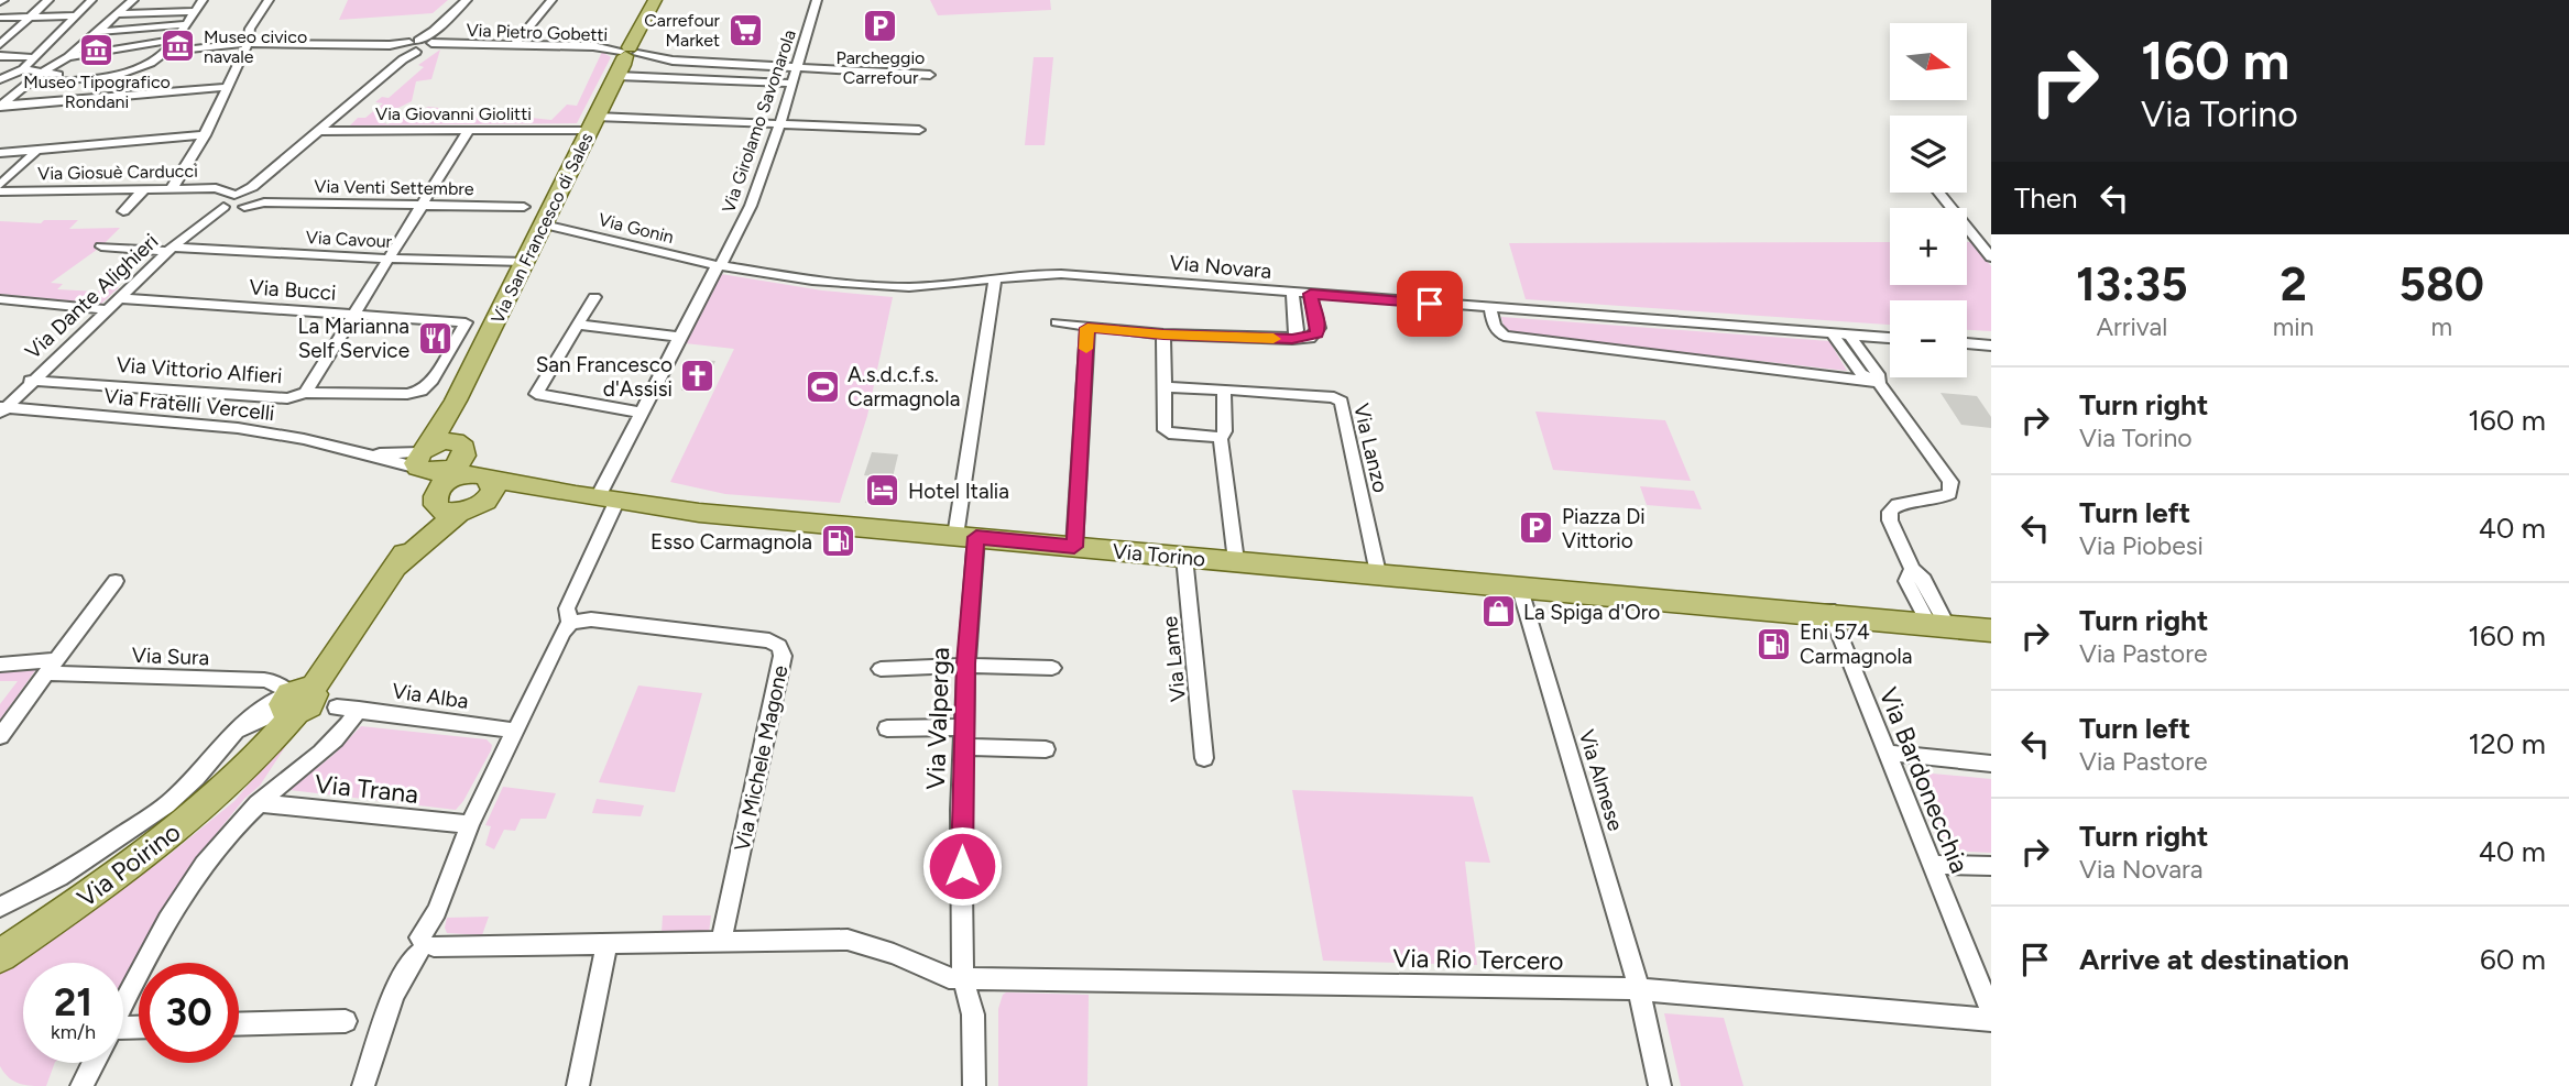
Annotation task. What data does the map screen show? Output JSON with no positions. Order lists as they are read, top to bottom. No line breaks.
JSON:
{"streets":{"main road":["Via San Francesco di Sales","Via Torino","Via Poirino"],"street":["Via Pietro Gobetti","Via Giovanni Giolitti","Via Girolamo Savonarola","Via Giosuè Carducci","Via Venti Settembre","Via Gonin","Via Cavour","Via Novara","Via Bucci","Via Dante Alighieri","Via Vittorio Alfieri","Via Fratelli Vercelli","Via Lanzo","Via Sura","Via Lame","Via Alba","Via Valperga","Via Michele Magone","Via Almese","Via Bardonecchia","Via Trana","Via Rio Tercero"]},"crossings":[["Via Pietro Gobetti","Via Girolamo Savonarola"],["Via Pietro Gobetti","Via San Francesco di Sales"],["Via Giovanni Giolitti","Via Girolamo Savonarola"],["Via Giovanni Giolitti","Via San Francesco di Sales"],["Via Girolamo Savonarola","Via Gonin"],["Via Girolamo Savonarola","Via Novara"],["Via Girolamo Savonarola","Via Torino"],["Via Giosuè Carducci","Via Venti Settembre"],["Via Venti Settembre","Via Dante Alighieri"],["Via San Francesco di Sales","Via Gonin"],["Via San Francesco di Sales","Via Cavour"],["Via San Francesco di Sales","Via Fratelli Vercelli"],["Via San Francesco di Sales","Via Torino"],["Via San Francesco di Sales","Via Poirino"],["Via Gonin","Via Novara"],["Via Cavour","Via Dante Alighieri"],["Via Novara","Via Valperga"],["Via Bucci","Via Dante Alighieri"],["Via Bucci","Via Vittorio Alfieri"],["Via Dante Alighieri","Via Vittorio Alfieri"],["Via Dante Alighieri","Via Fratelli Vercelli"],["Via Fratelli Vercelli","Via Poirino"],["Via Lanzo","Via Torino"],["Via Torino","Via Lame"],["Via Torino","Via Valperga"],["Via Torino","Via Almese"],["Via Torino","Via Bardonecchia"],["Via Sura","Via Alba"],["Via Sura","Via Poirino"],["Via Alba","Via Poirino"],["Via Valperga","Via Rio Tercero"],["Via Almese","Via Rio Tercero"]],"places":{"parking":["Parcheggio Carrefour","Piazza Di Vittorio"],"supermarket":["Carrefour Market"],"museum":["Museo civico navale","Museo Tipografico Rondani"],"restaurant":["La Marianna Self Service"],"church":["San Francesco d'Assisi"],"sports":["A.s.d.c.f.s. Carmagnola"],"hotel":["Hotel Italia"],"fuel station":["Esso Carmagnola","Eni 574 Carmagnola"],"shop":["La Spiga d'Oro"]},"north":"right","page":{"turn":["160 m","Via Torino"],"map_buttons":["+","−"],"then":"Then","eta":["13:35","Arrival","2","min","580","m"],"list":[{"name":"Turn right","note":"Via Torino","value":"160 m"},{"name":"Turn left","note":"Via Piobesi","value":"40 m"},{"name":"Turn right","note":"Via Pastore","value":"160 m"},{"name":"Turn left","note":"Via Pastore","value":"120 m"},{"name":"Turn right","note":"Via Novara","value":"40 m"},{"name":"Arrive at destination","value":"60 m"}],"speed":"21 km/h","limit":"30"}}
